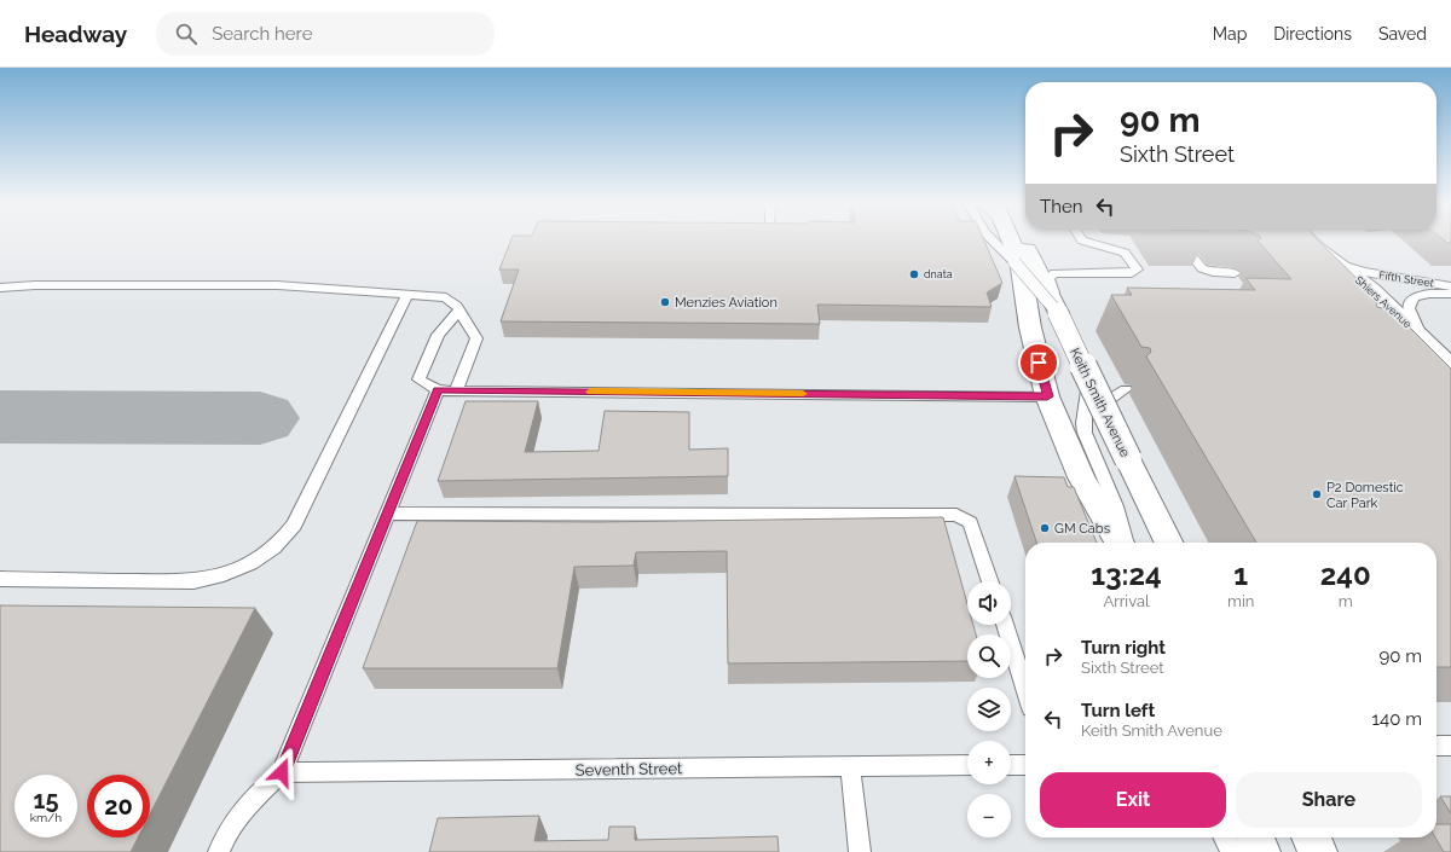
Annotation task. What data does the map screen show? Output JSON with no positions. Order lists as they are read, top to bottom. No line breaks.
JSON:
{"streets":{"street":["Shiers Avenue","Keith Smith Avenue"],"lane":["Fifth Street","Seventh Street"]},"crossings":[["Fifth Street","Shiers Avenue"]],"places":["dnata","Menzies Aviation","P2 Domestic Car Park","GM Cabs"],"page":{"header":"Headway","search":"Search here","nav":["Map","Directions","Saved"],"turn":["90 m","Sixth Street"],"then":"Then","eta":["13:24","Arrival","1","min","240","m"],"map_buttons":["+","−"],"list":[{"name":"Turn right","note":"Sixth Street","value":"90 m"},{"name":"Turn left","note":"Keith Smith Avenue","value":"140 m"}],"buttons":["Exit","Share"],"speed":"15 km/h","limit":"20"}}
